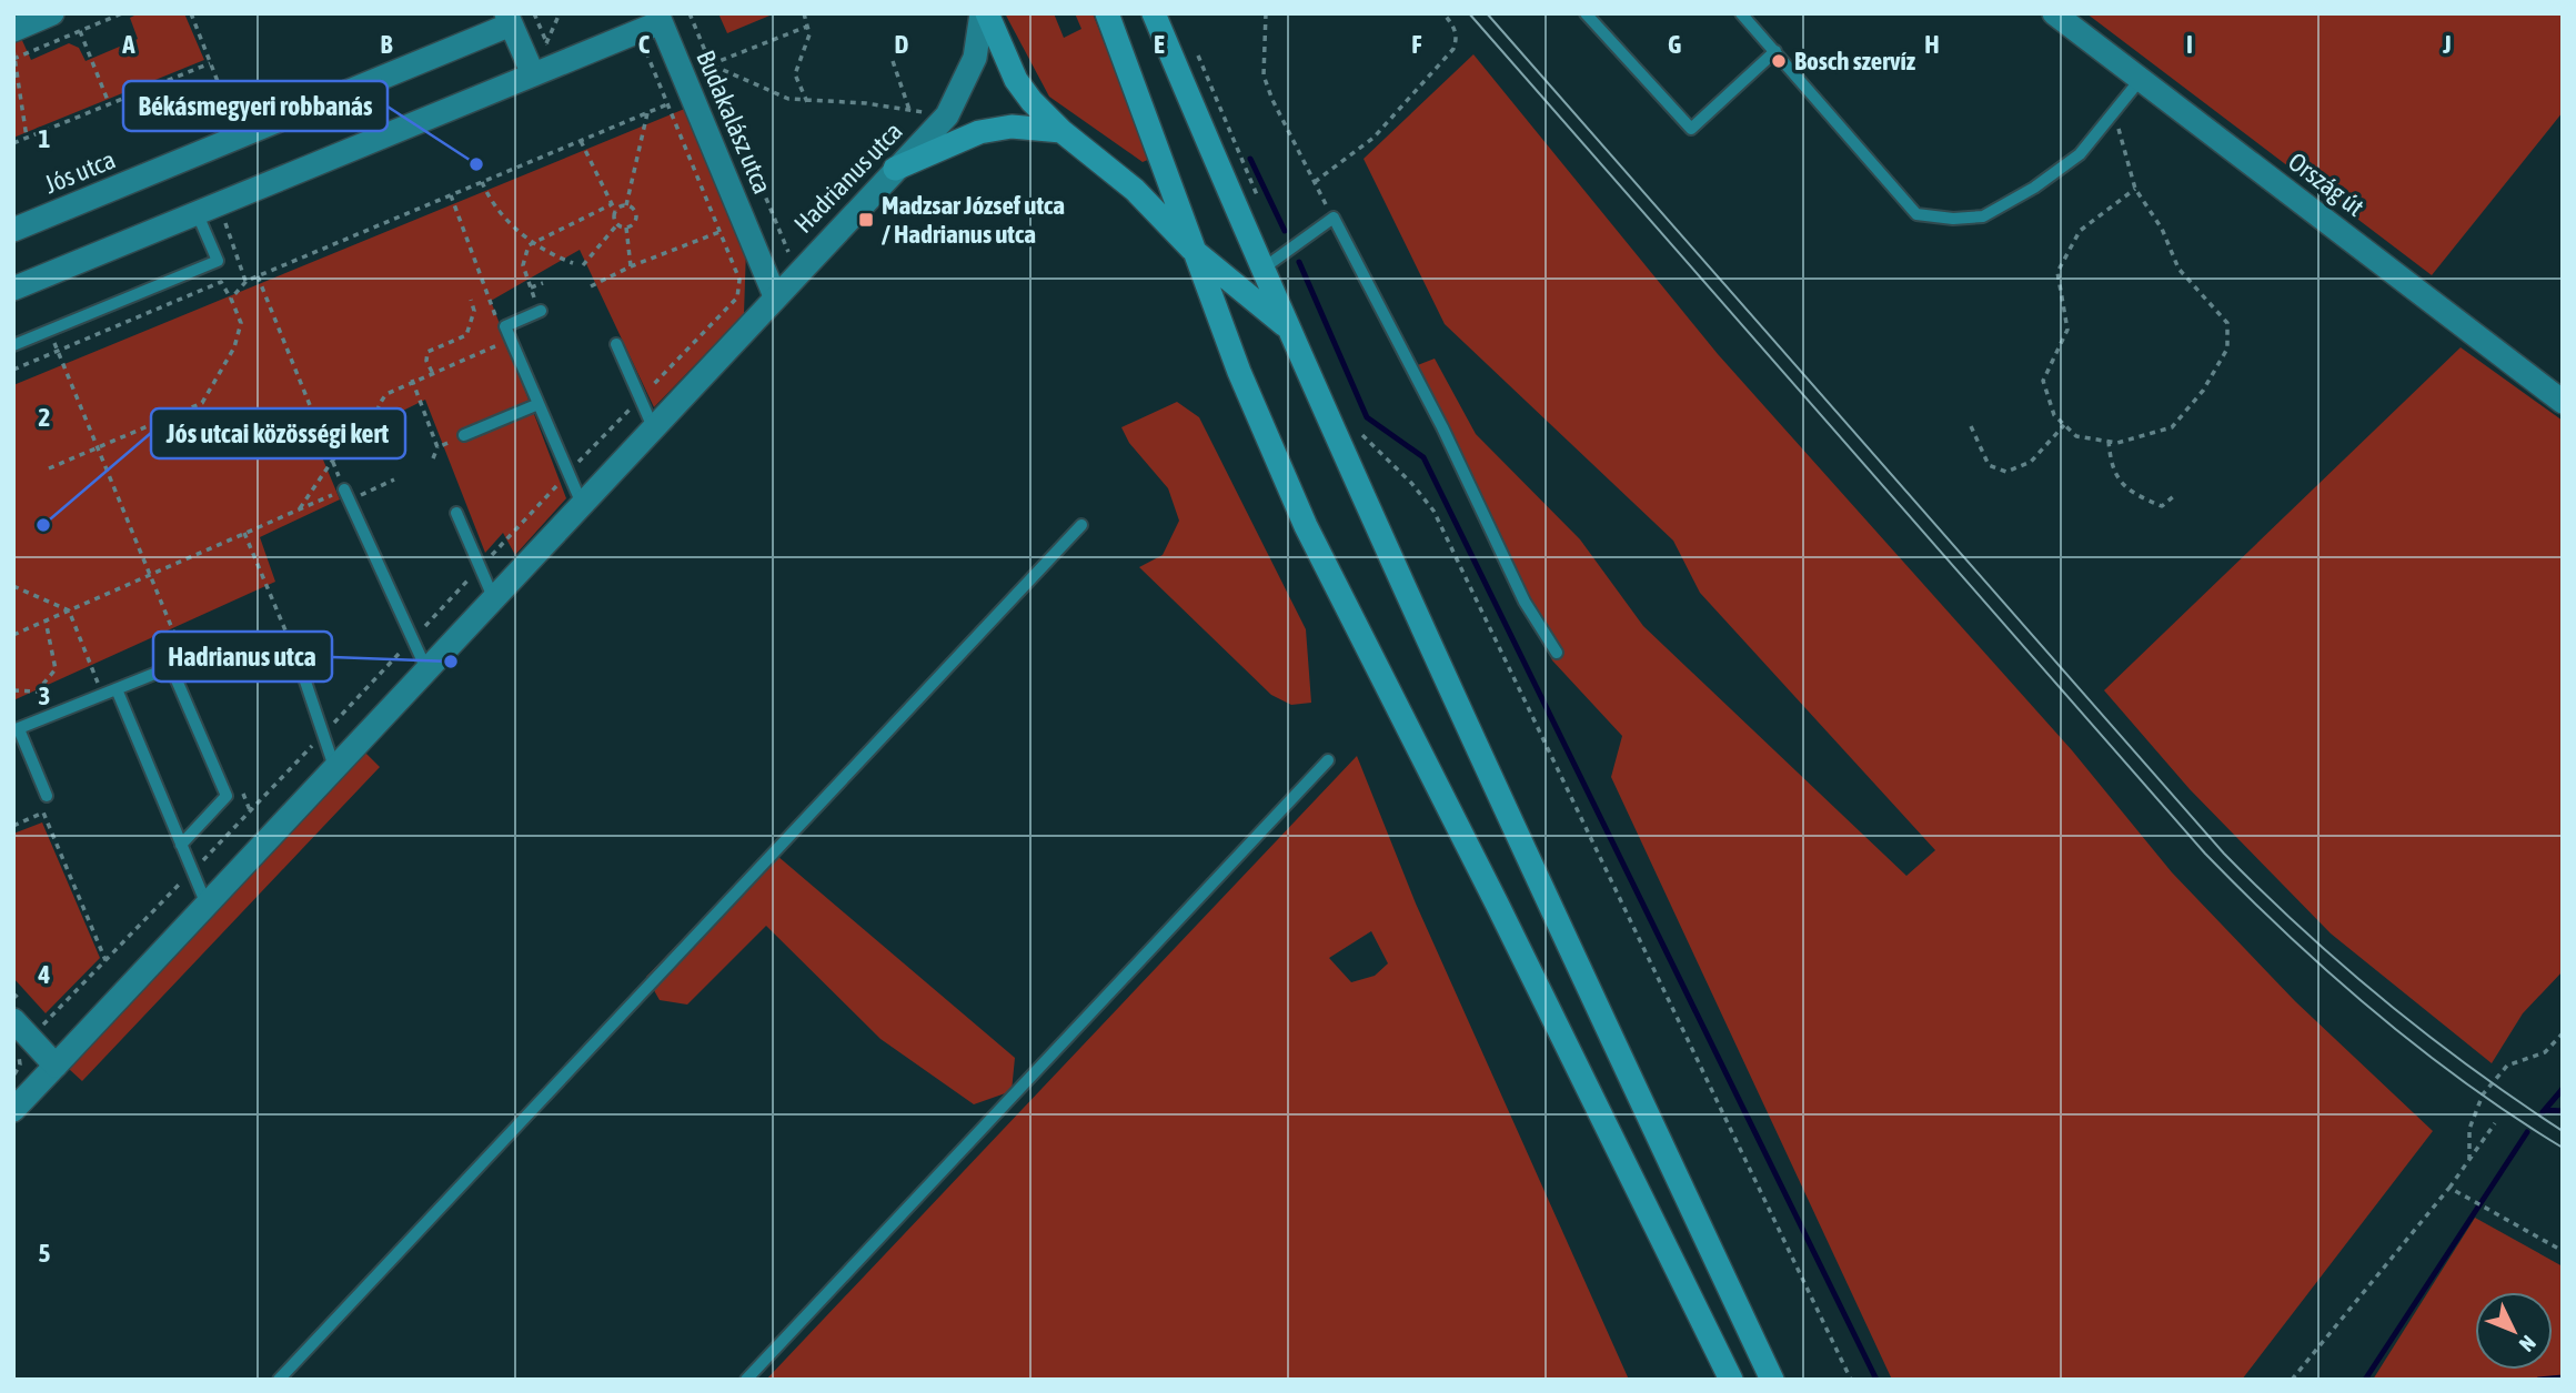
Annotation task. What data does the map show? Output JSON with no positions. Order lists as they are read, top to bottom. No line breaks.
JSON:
{"streets":{"street":["Budakalász utca","Jós utca","Hadrianus utca","Ország út"]},"crossings":[["Budakalász utca","Hadrianus utca"]],"places":{"other":["Bosch szervíz","Békásmegyeri robbanás","Jós utcai közösségi kert","Hadrianus utca"],"transit":["Madzsar József utca / Hadrianus utca"]},"north":"bottom right","grid":{"columns":["A","B","C","D","E","F","G","H","I","J"],"rows":["1","2","3","4","5"]}}
